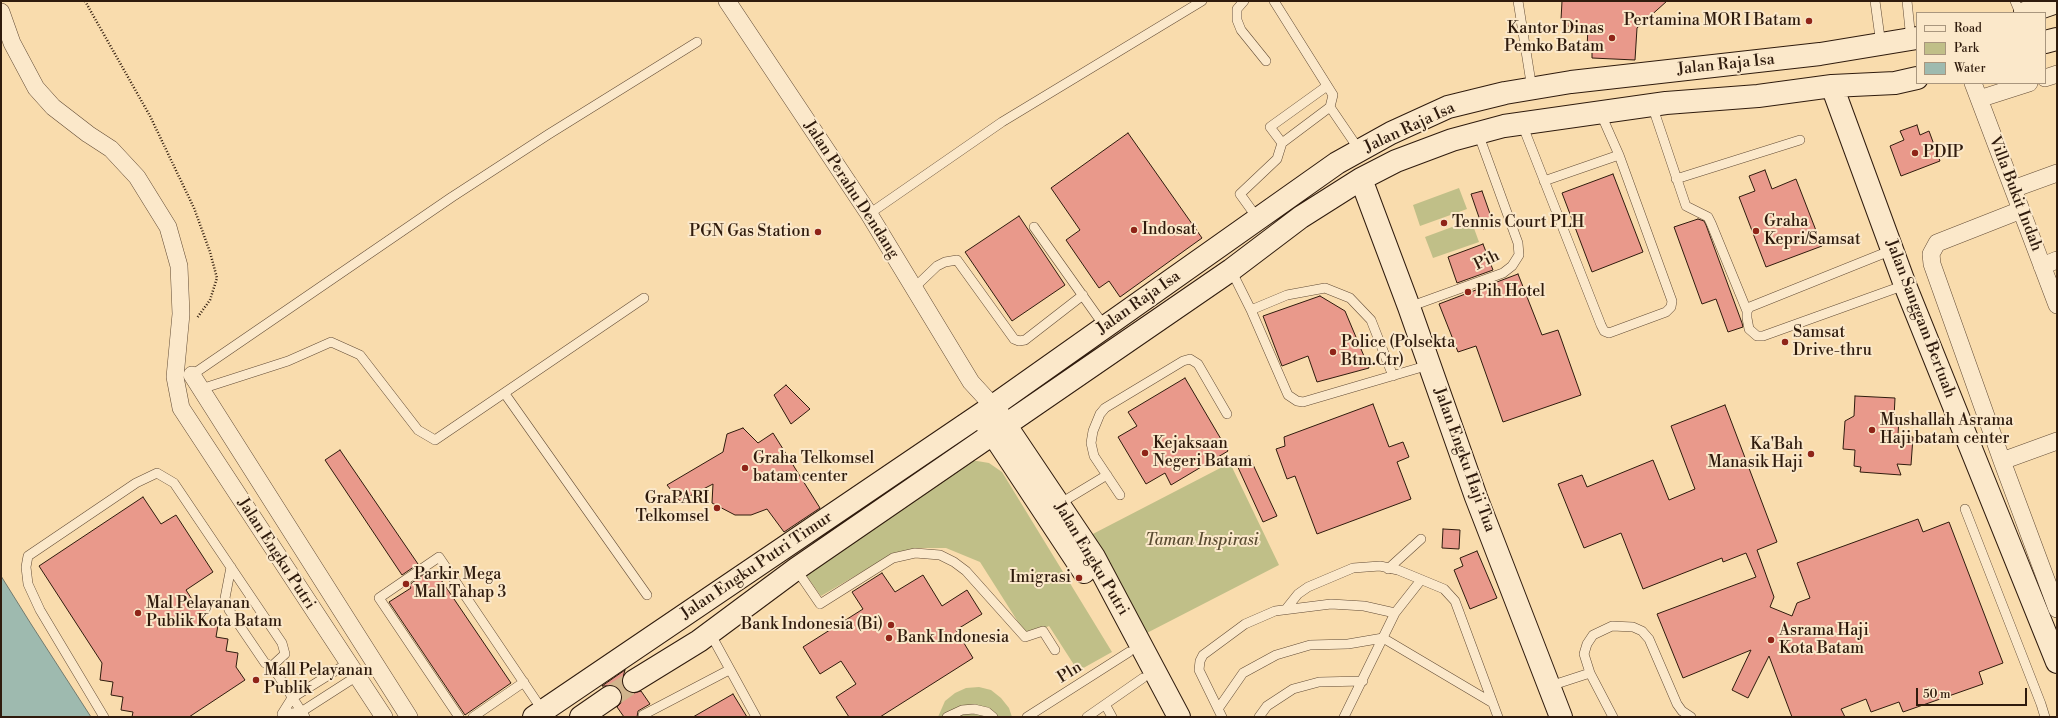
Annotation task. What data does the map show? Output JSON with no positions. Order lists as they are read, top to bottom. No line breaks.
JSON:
{"streets":{"main road":["Jalan Raja Isa","Jalan Sanggam Bertuah","Jalan Engku Haji Tua","Jalan Engku Putri","Jalan Engku Putri Timur"],"street":["Jalan Perahu Dendang","Villa Bukit Indah"],"lane":["Pih","Pln"]},"crossings":[["Jalan Raja Isa","Jalan Perahu Dendang"],["Jalan Raja Isa","Pih"],["Jalan Raja Isa","Jalan Sanggam Bertuah"],["Jalan Raja Isa","Jalan Engku Haji Tua"],["Jalan Raja Isa","Jalan Engku Putri"],["Jalan Raja Isa","Jalan Engku Putri Timur"],["Jalan Perahu Dendang","Jalan Engku Putri"],["Jalan Perahu Dendang","Jalan Engku Putri Timur"],["Pih","Jalan Engku Haji Tua"],["Jalan Engku Putri","Jalan Engku Putri Timur"],["Jalan Engku Putri","Pln"]],"parks":["Taman Inspirasi"],"places":["Pertamina MOR I Batam","Kantor Dinas Pemko Batam","PDIP","Tennis Court PLH","Indosat","Graha Kepri/Samsat","PGN Gas Station","Pih Hotel","Samsat Drive-thru","Police (Polsekta Btm.Ctr)","Mushallah Asrama Haji batam center","Kejaksaan Negeri Batam","Ka'Bah Manasik Haji","Graha Telkomsel batam center","GraPARI Telkomsel","Imigrasi","Parkir Mega Mall Tahap 3","Mal Pelayanan Publik Kota Batam","Bank Indonesia (Bi)","Bank Indonesia","Asrama Haji Kota Batam","Mall Pelayanan Publik"],"legend":["Road","Park","Water"],"scale_bar":"50 m"}
